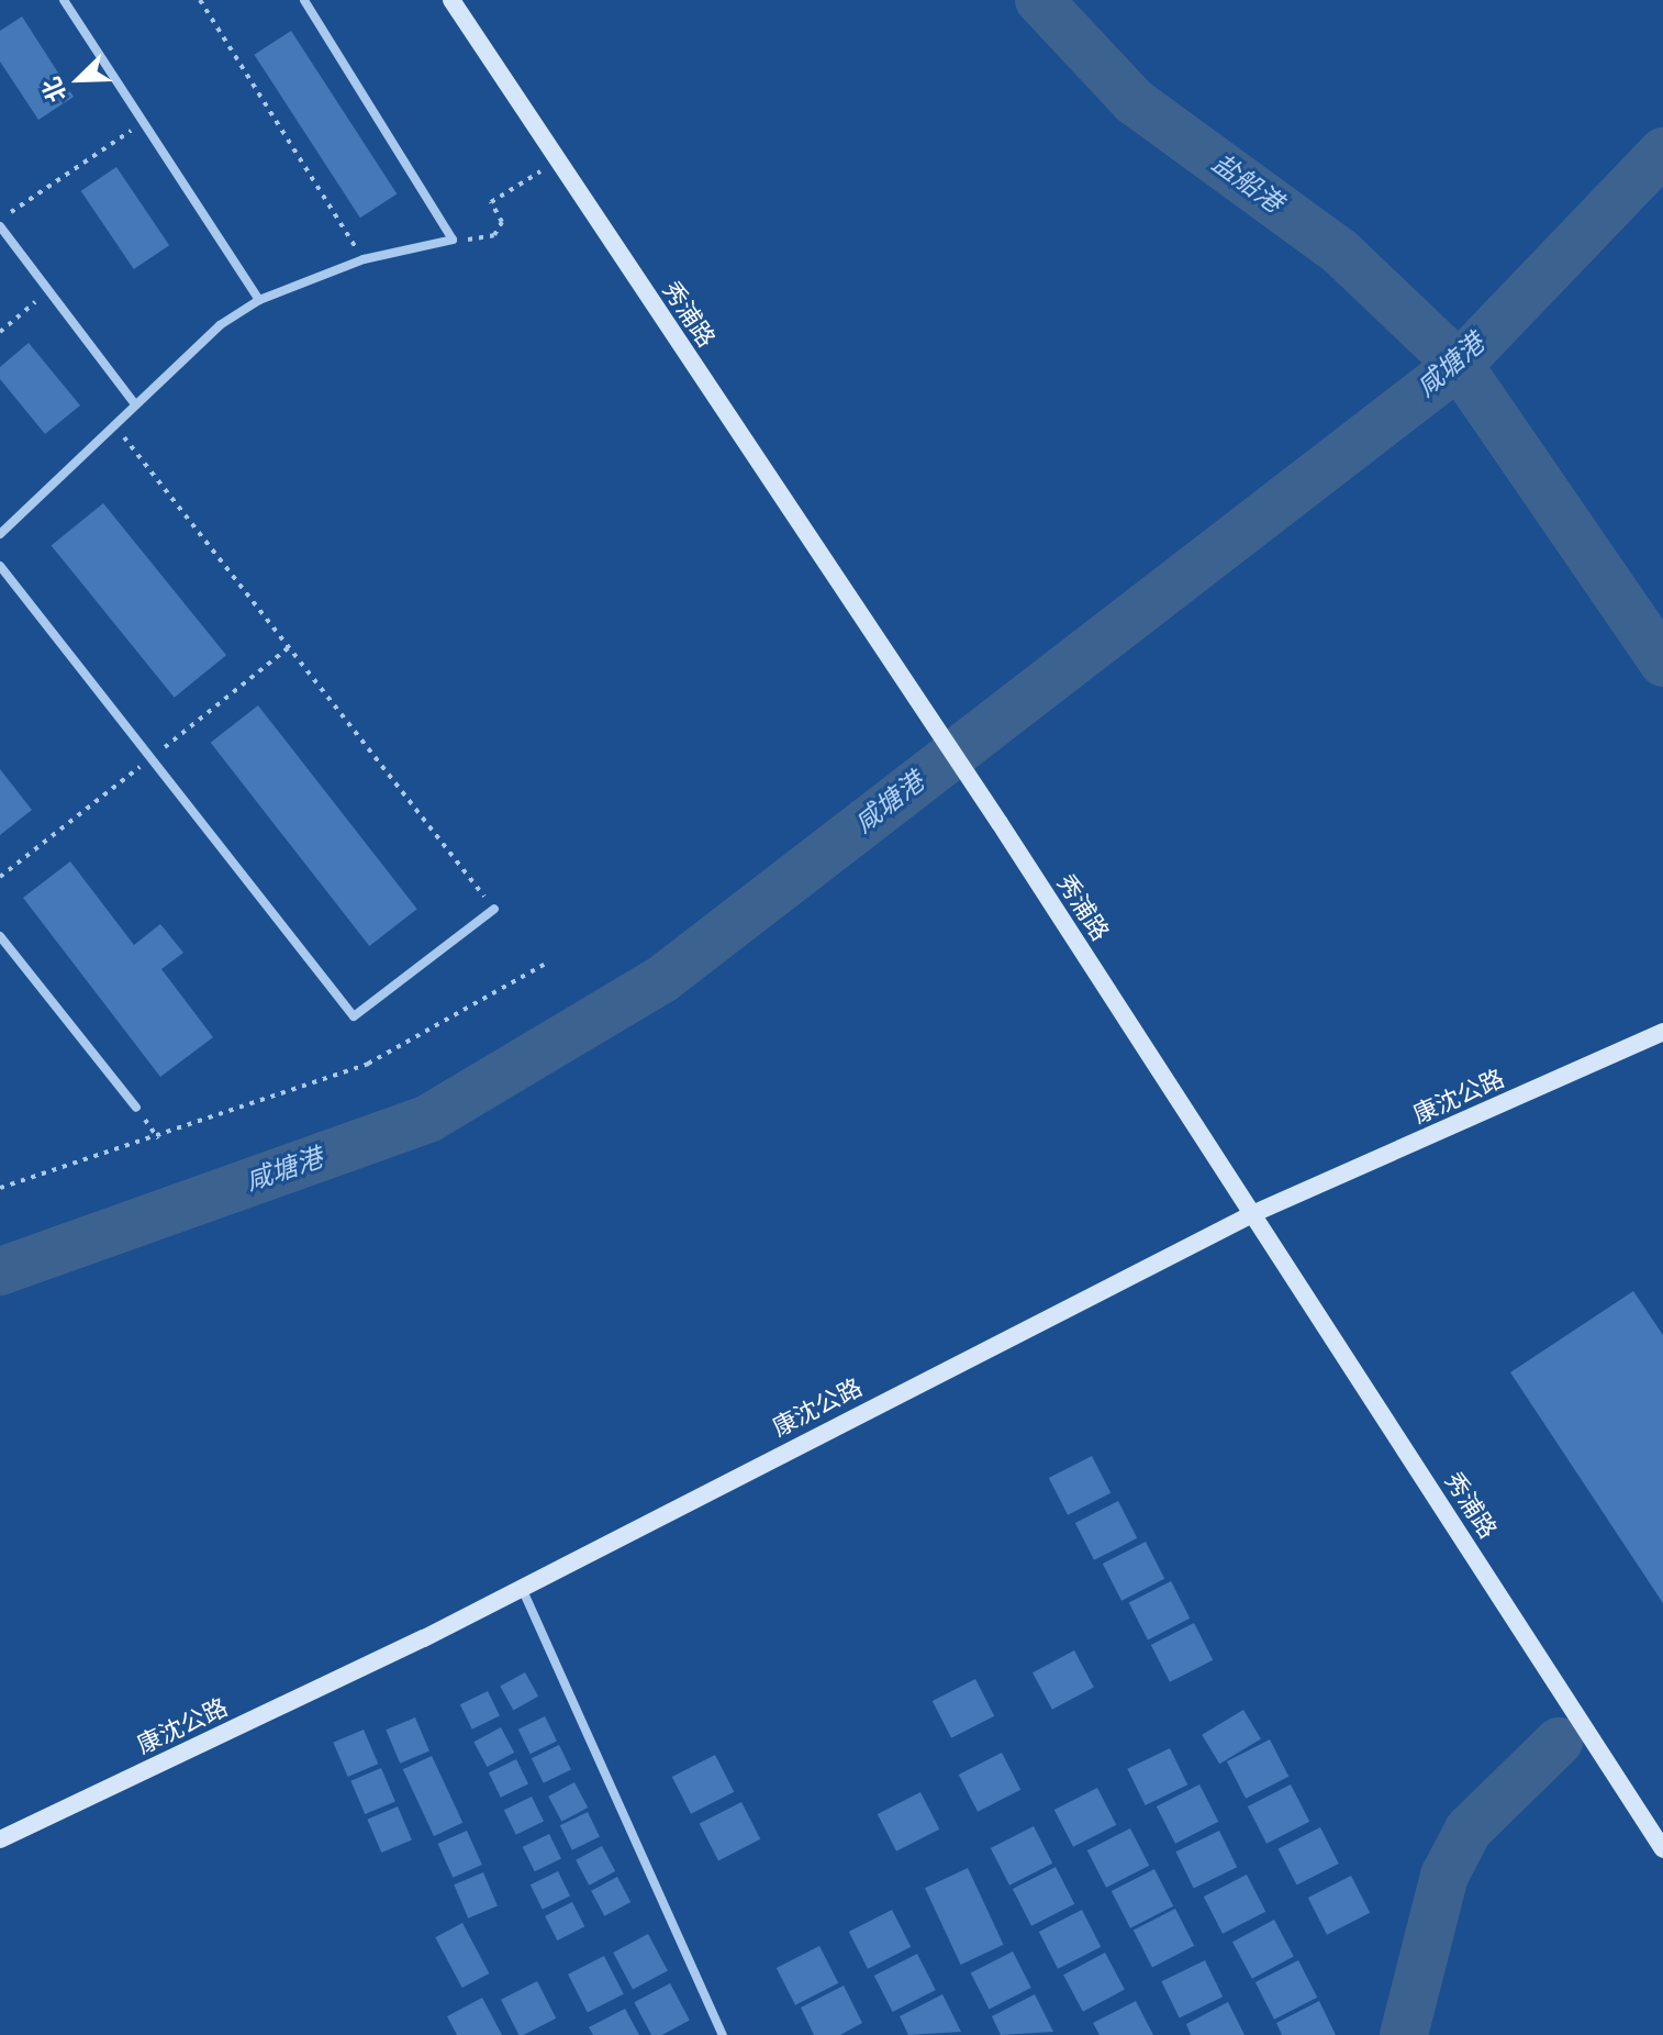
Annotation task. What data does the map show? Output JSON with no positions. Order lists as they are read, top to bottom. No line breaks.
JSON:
{"streets":{"main road":["秀浦路","康沈公路"]},"crossings":[["秀浦路","康沈公路"]],"water":["盐船港","咸塘港"],"north":"bottom left"}
